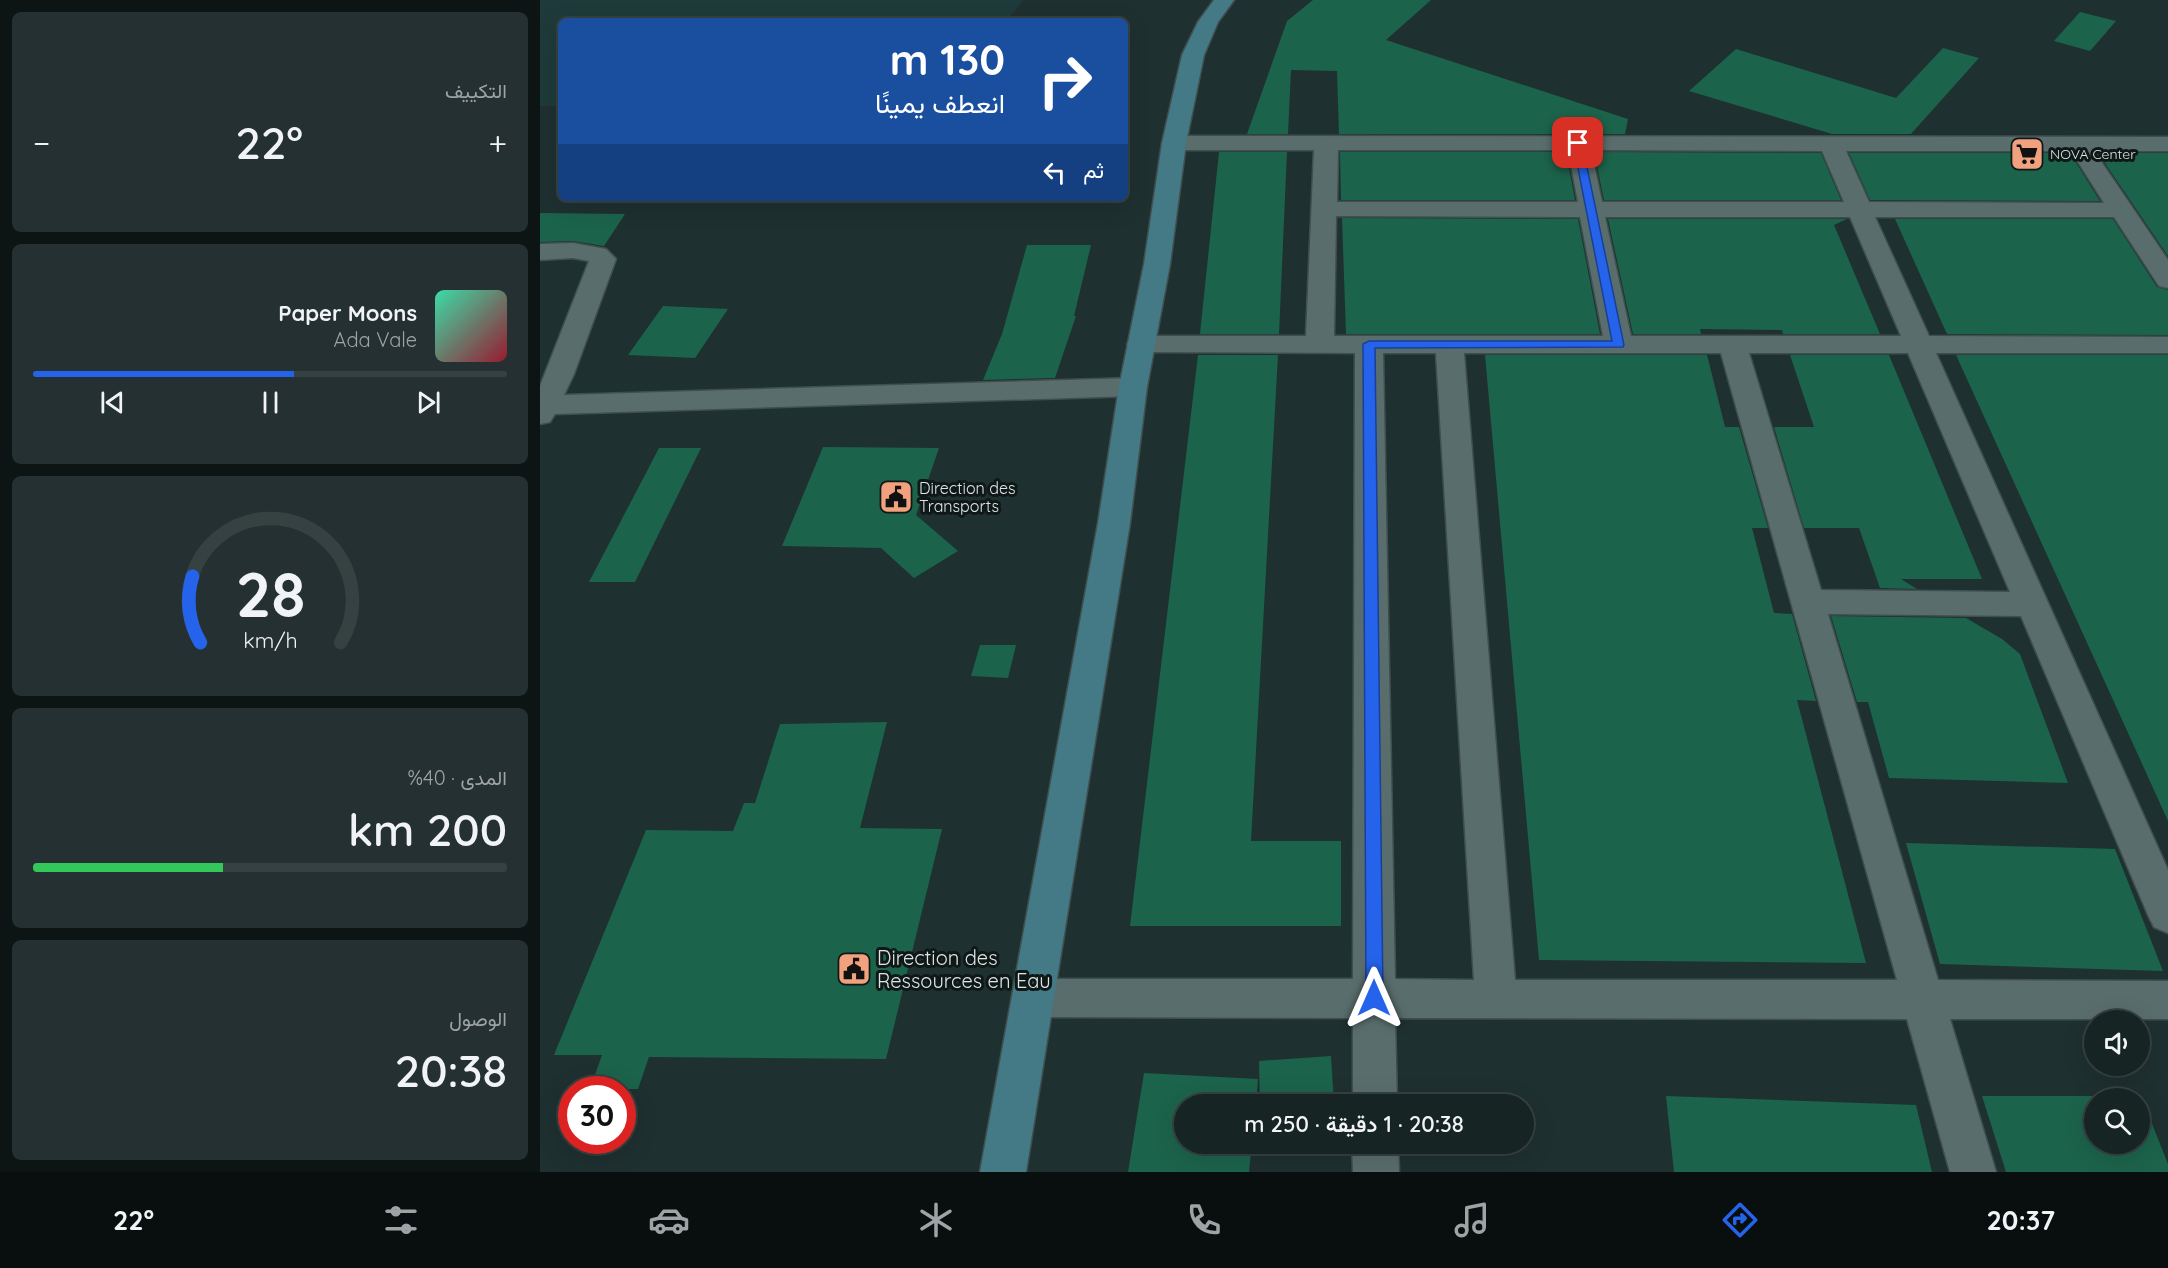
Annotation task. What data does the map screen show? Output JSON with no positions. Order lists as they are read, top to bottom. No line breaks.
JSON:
{"places":{"supermarket":["NOVA Center"],"public building":["Direction des Transports","Direction des Ressources en Eau"]},"page":{"tile":["التكييف",["المدى · 40%","200 km"],["الوصول","20:38"]],"turn":["130 m","انعطف يمينًا"],"heat":["−","22°","+"],"then":"ثم","song":["Paper Moons","Ada Vale"],"limit":"30","trip":"20:38 · 1 دقيقة · 250 m","tabs":["20:37","22°"],"gauge":["28","km/h"]}}
